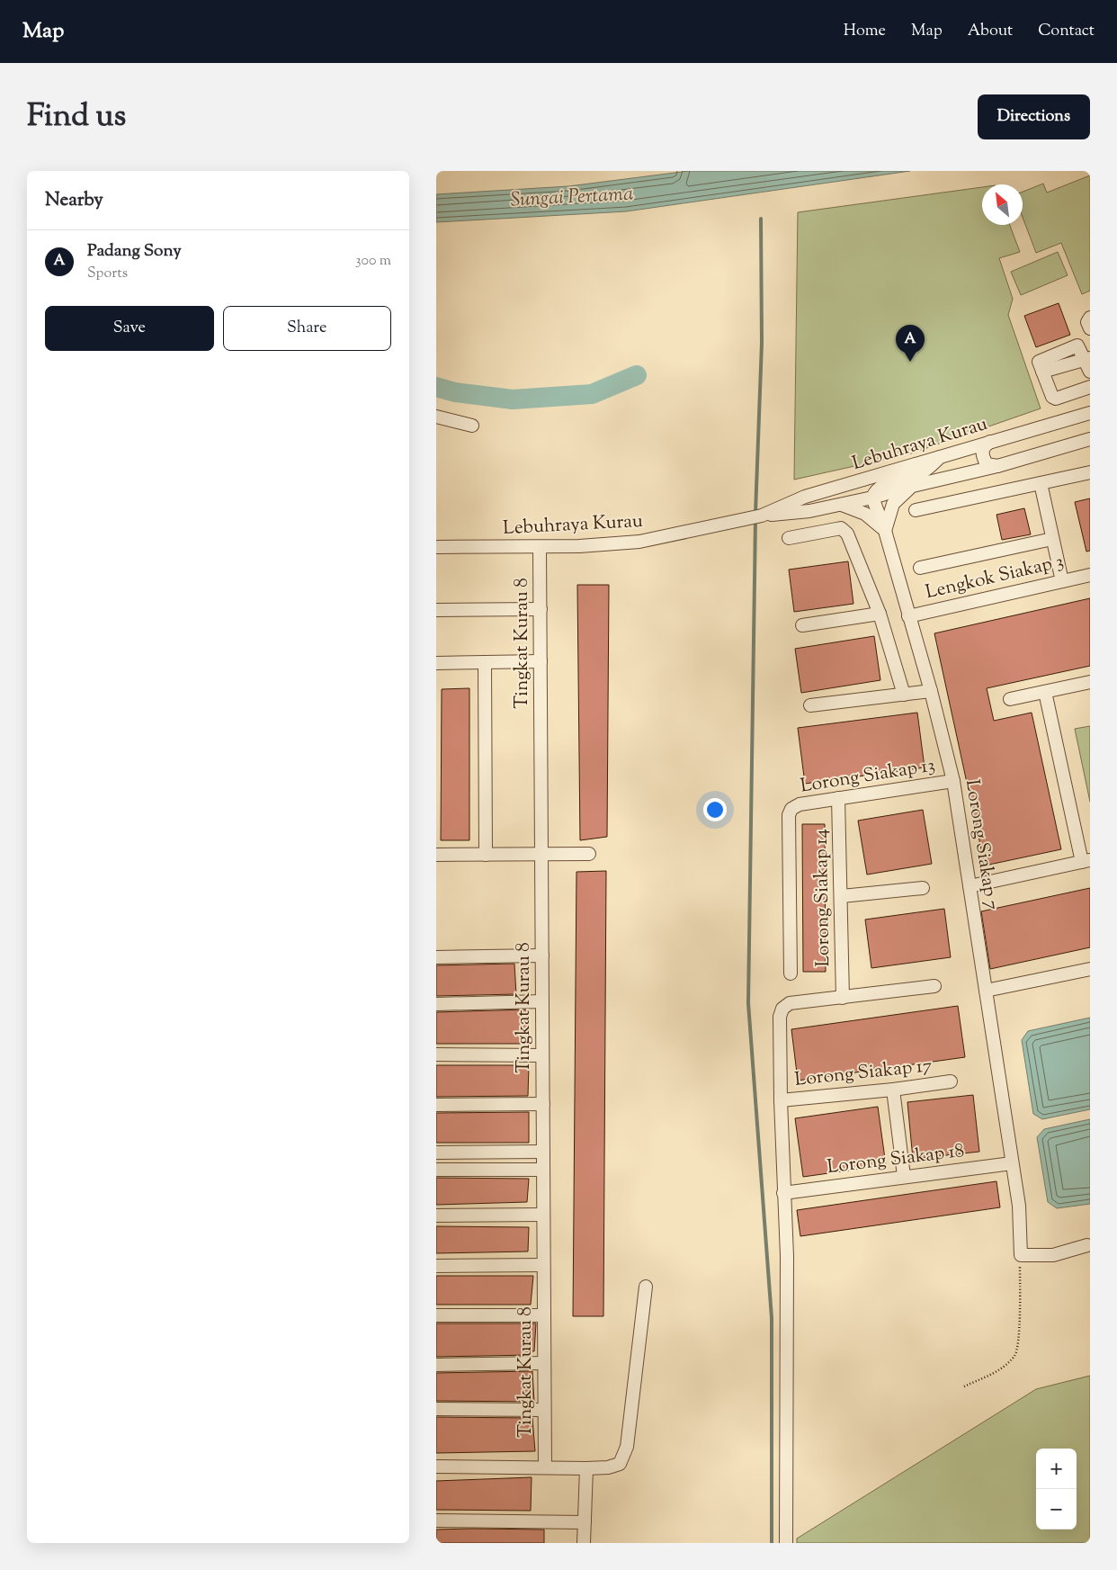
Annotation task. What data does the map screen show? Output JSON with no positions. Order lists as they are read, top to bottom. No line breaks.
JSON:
{"streets":{"street":["Lebuhraya Kurau","Lengkok Siakap 3","Tingkat Kurau 8","Lorong Siakap 13","Lorong Siakap 7","Lorong Siakap 14","Lorong Siakap 17","Lorong Siakap 18"]},"crossings":[["Lebuhraya Kurau","Tingkat Kurau 8"],["Lebuhraya Kurau","Lorong Siakap 7"],["Lengkok Siakap 3","Lorong Siakap 7"],["Lorong Siakap 13","Lorong Siakap 7"],["Lorong Siakap 13","Lorong Siakap 14"],["Lorong Siakap 7","Lorong Siakap 18"]],"water":["Sungai Pertama"],"north":"top left","page":{"header":"Map","nav":["Home","Map","About","Contact"],"title":"Find us","buttons":["Directions",["Save","Share"]],"heading":"Nearby","list":[{"mark":"A","name":"Padang Sony","note":"Sports","value":"300 m"}],"pins":"A","map_buttons":["+","−"]}}
